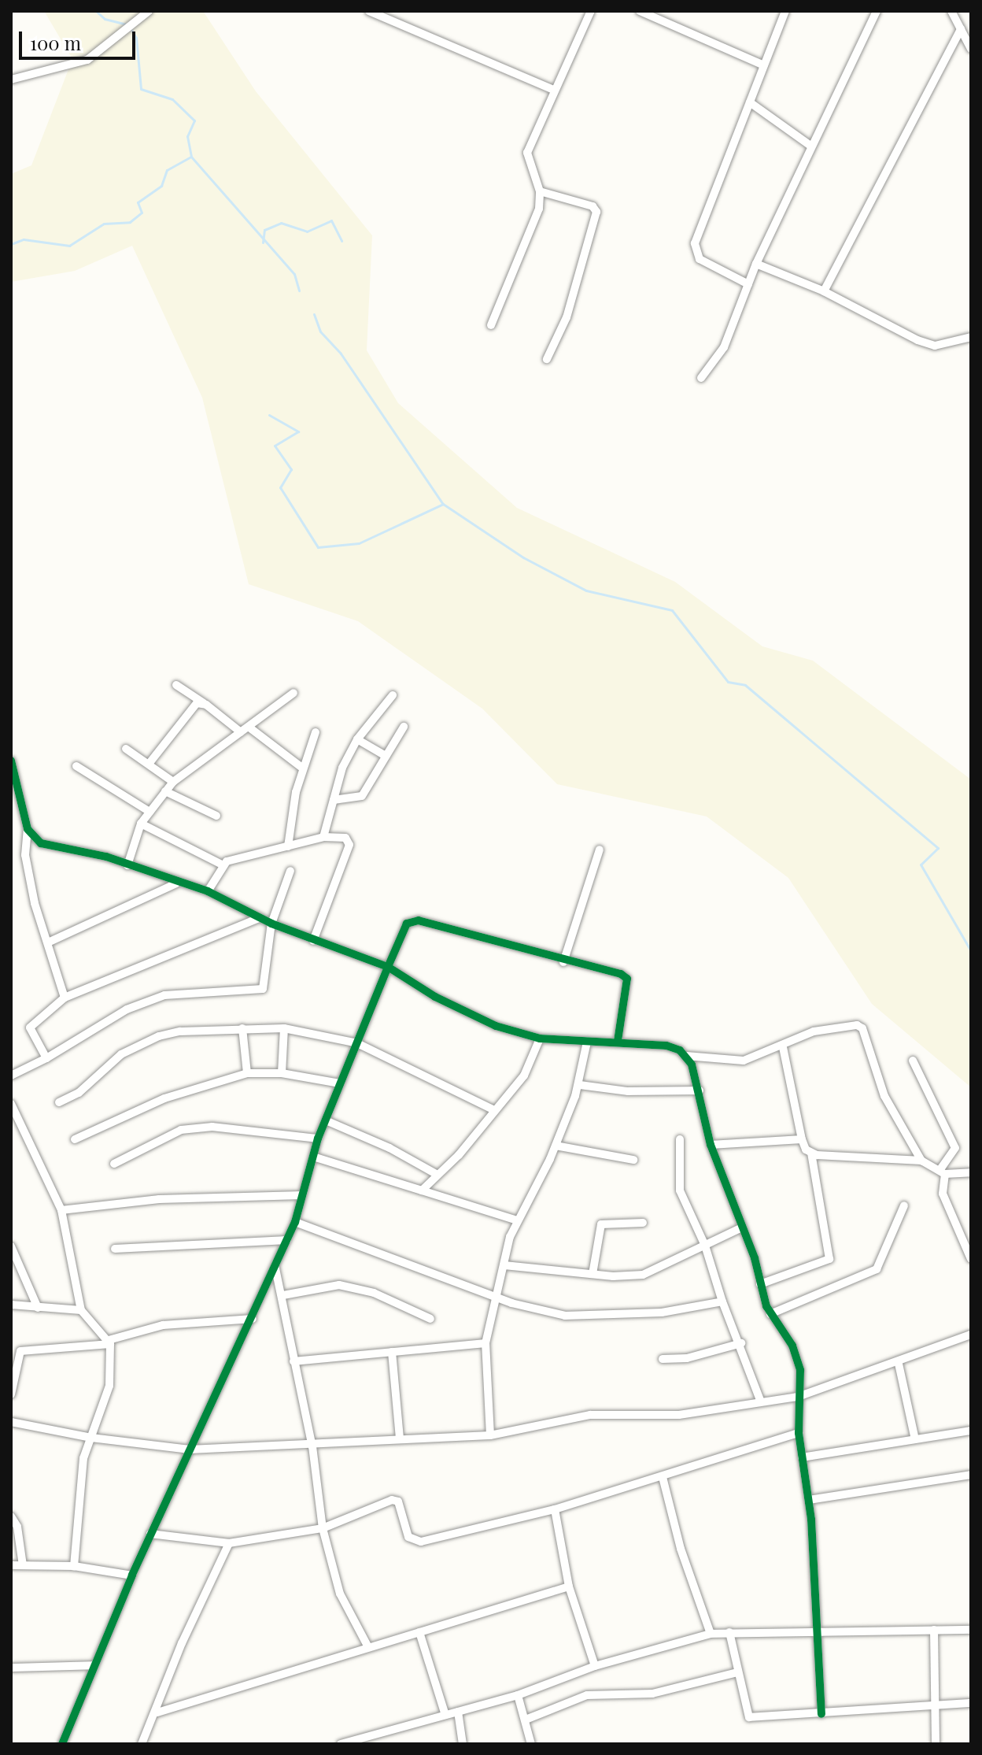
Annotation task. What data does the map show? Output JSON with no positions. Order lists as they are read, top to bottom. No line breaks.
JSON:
{"scale_bar":"100 m"}
